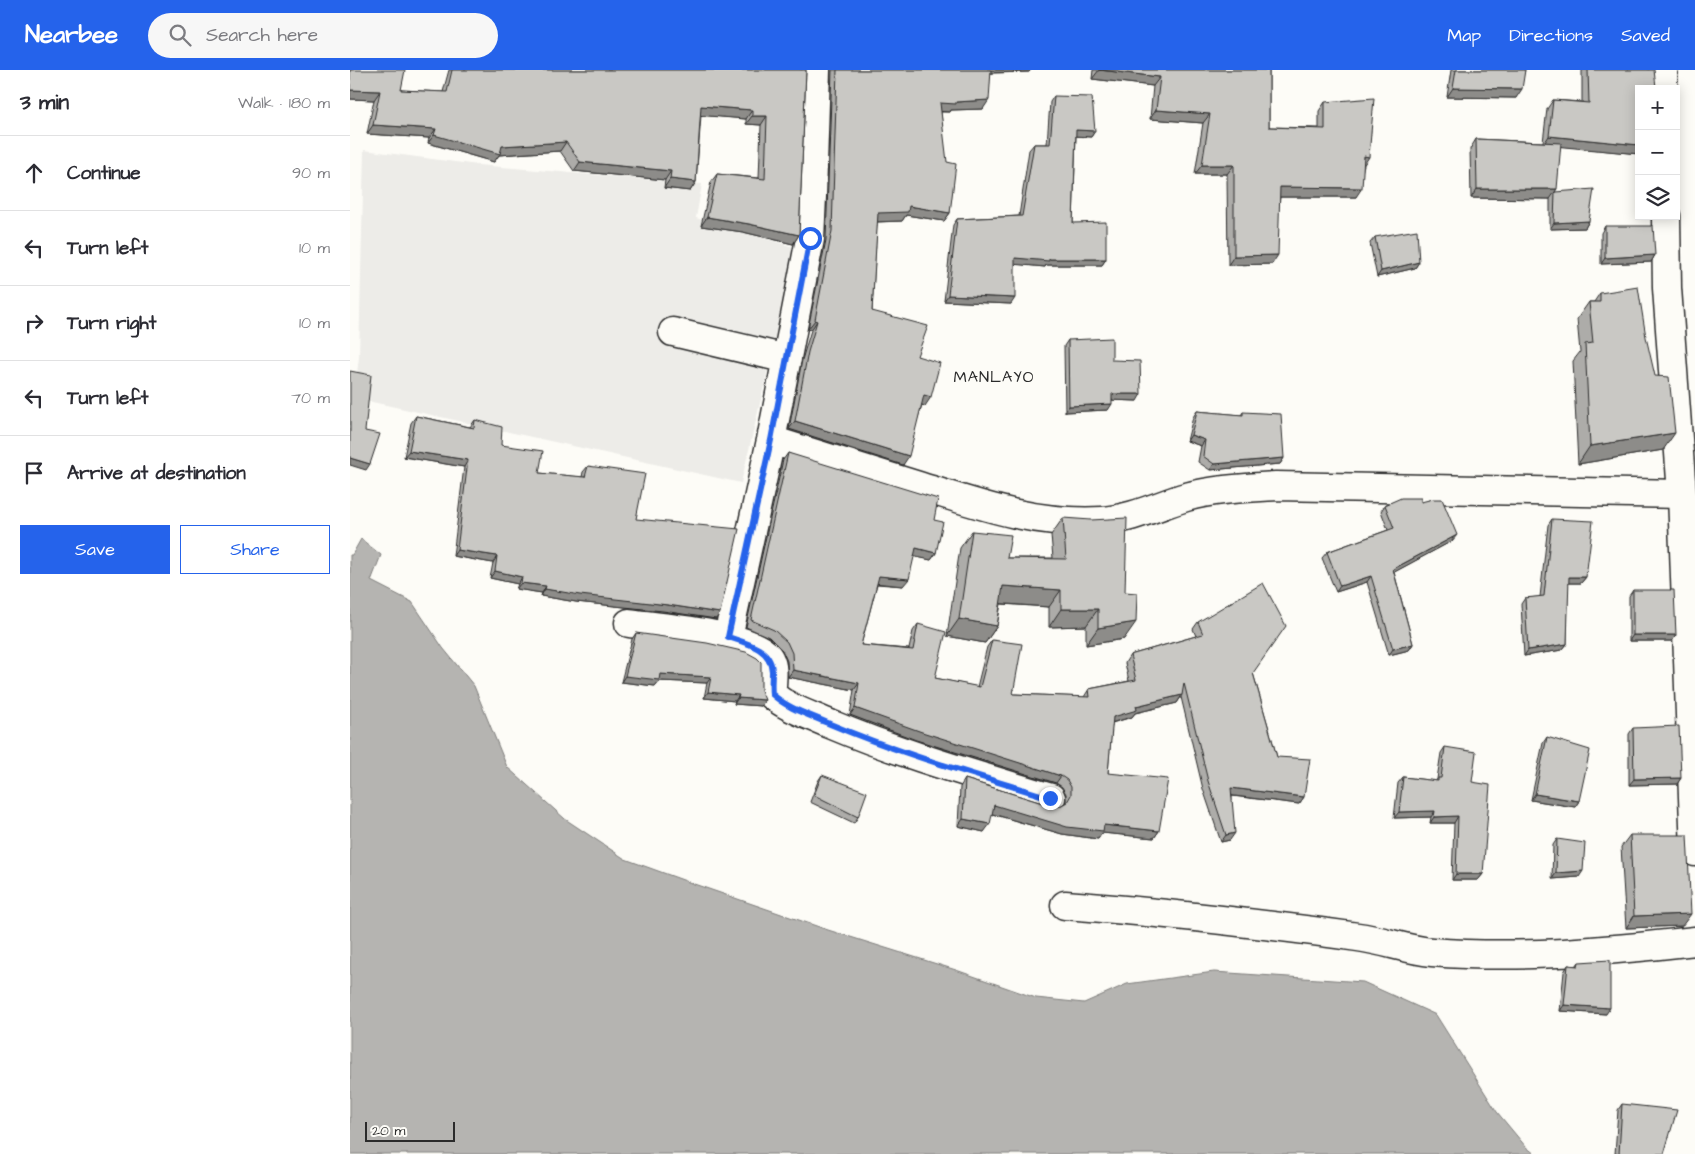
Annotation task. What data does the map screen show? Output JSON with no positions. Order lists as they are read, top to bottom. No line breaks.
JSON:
{"districts":["MANLAYO"],"scale_bar":"20 m","page":{"header":"Nearbee","search":"Search here","nav":["Map","Directions","Saved"],"heading":["3 min","Walk · 180 m"],"map_buttons":["+","−"],"list":[["Continue","90 m"],["Turn left","10 m"],["Turn right","10 m"],["Turn left","70 m"],"Arrive at destination"],"buttons":["Save","Share"],"scale":"20 m"}}
